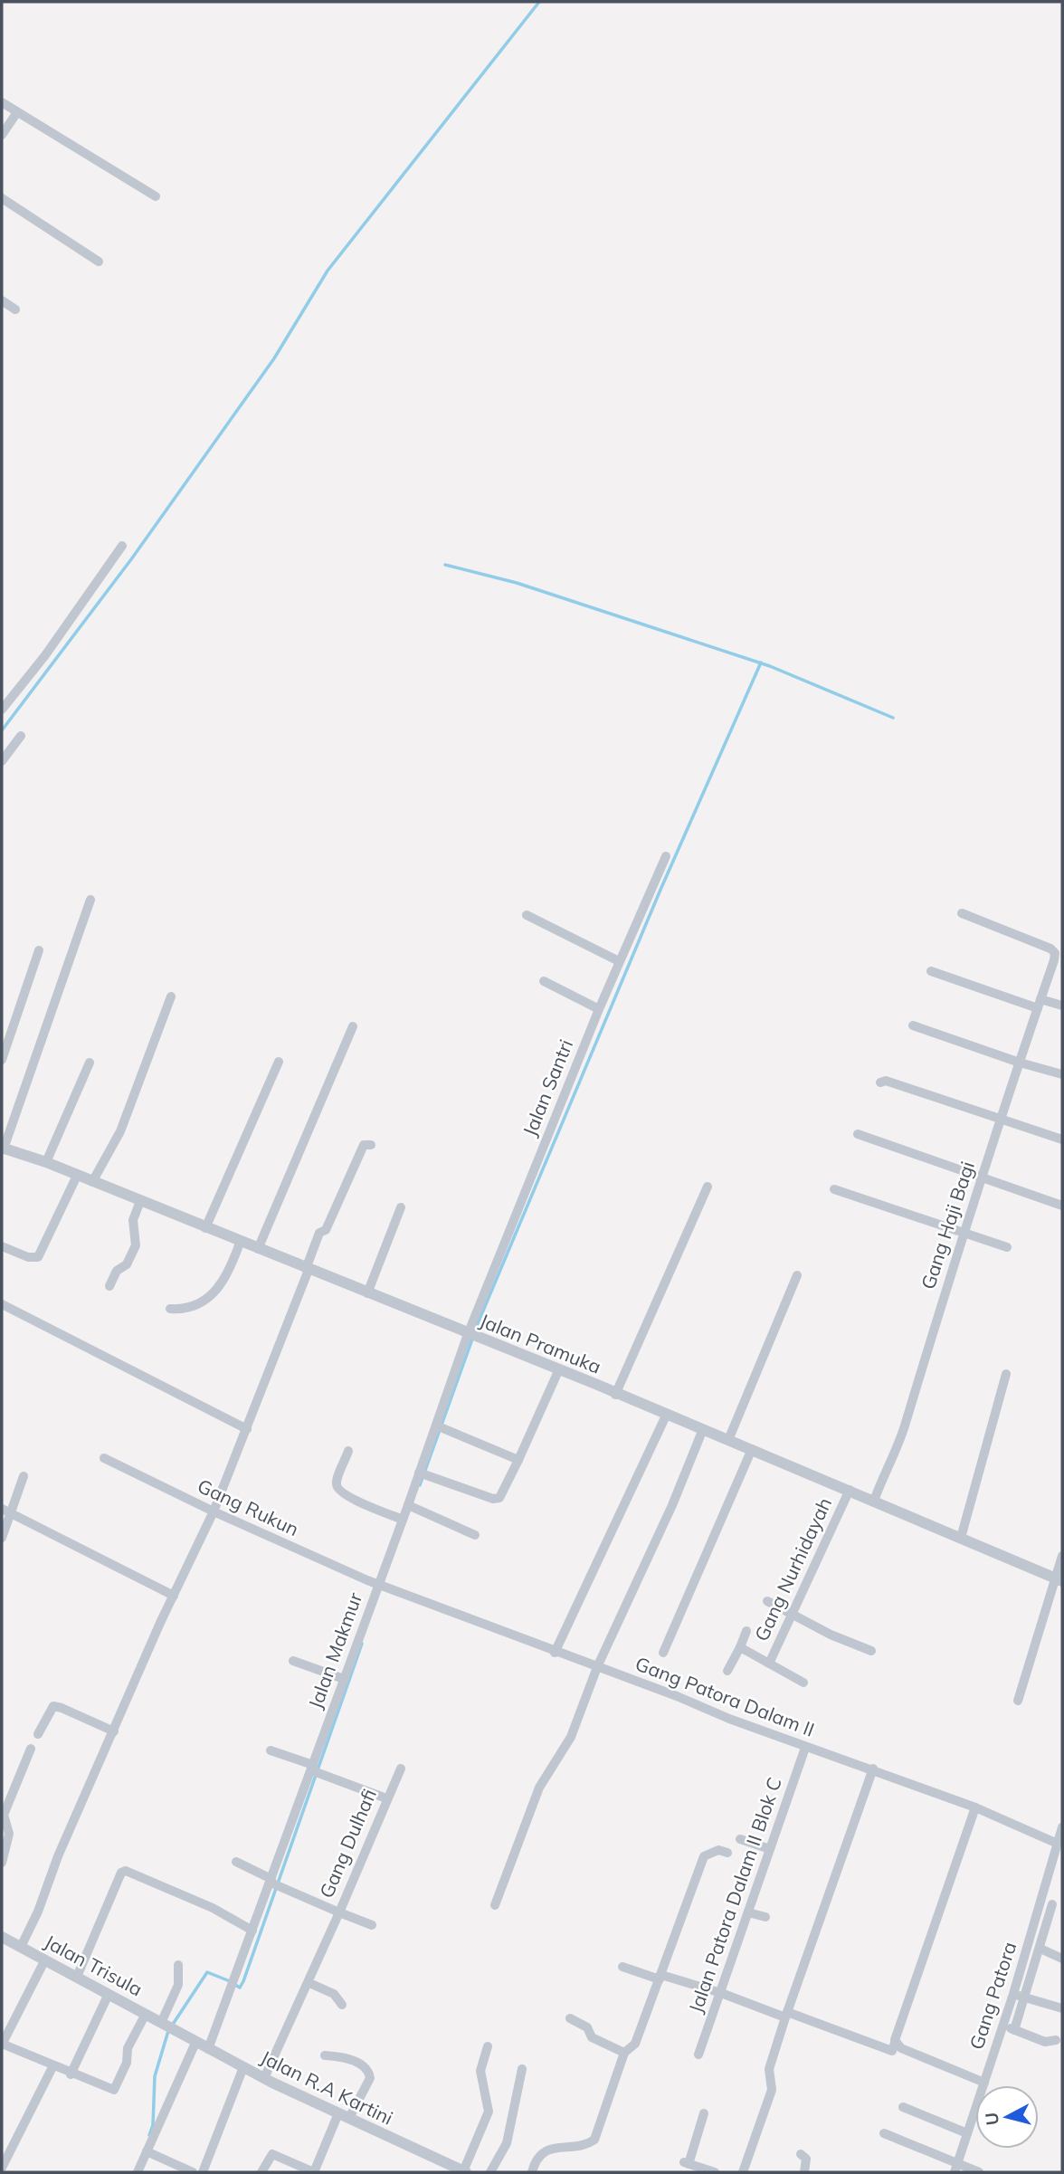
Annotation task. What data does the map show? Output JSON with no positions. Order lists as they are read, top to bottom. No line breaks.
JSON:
{"streets":{"street":["Jalan Santri","Gang Haji Bagi","Jalan Pramuka","Gang Rukun","Gang Nurhidayah","Jalan Makmur","Gang Patora Dalam II","Gang Dulhafi","Jalan Patora Dalam II Blok C","Jalan Trisula","Gang Patora","Jalan R.A Kartini"]},"crossings":[["Jalan Santri","Jalan Pramuka"],["Jalan Santri","Jalan Makmur"],["Gang Haji Bagi","Jalan Pramuka"],["Jalan Pramuka","Gang Nurhidayah"],["Jalan Pramuka","Jalan Makmur"],["Gang Rukun","Jalan Makmur"],["Gang Rukun","Gang Patora Dalam II"],["Jalan Makmur","Gang Patora Dalam II"],["Jalan Makmur","Gang Dulhafi"],["Jalan Makmur","Jalan R.A Kartini"],["Gang Patora Dalam II","Jalan Patora Dalam II Blok C"],["Gang Patora Dalam II","Gang Patora"],["Jalan Trisula","Jalan R.A Kartini"]],"north":"left"}
